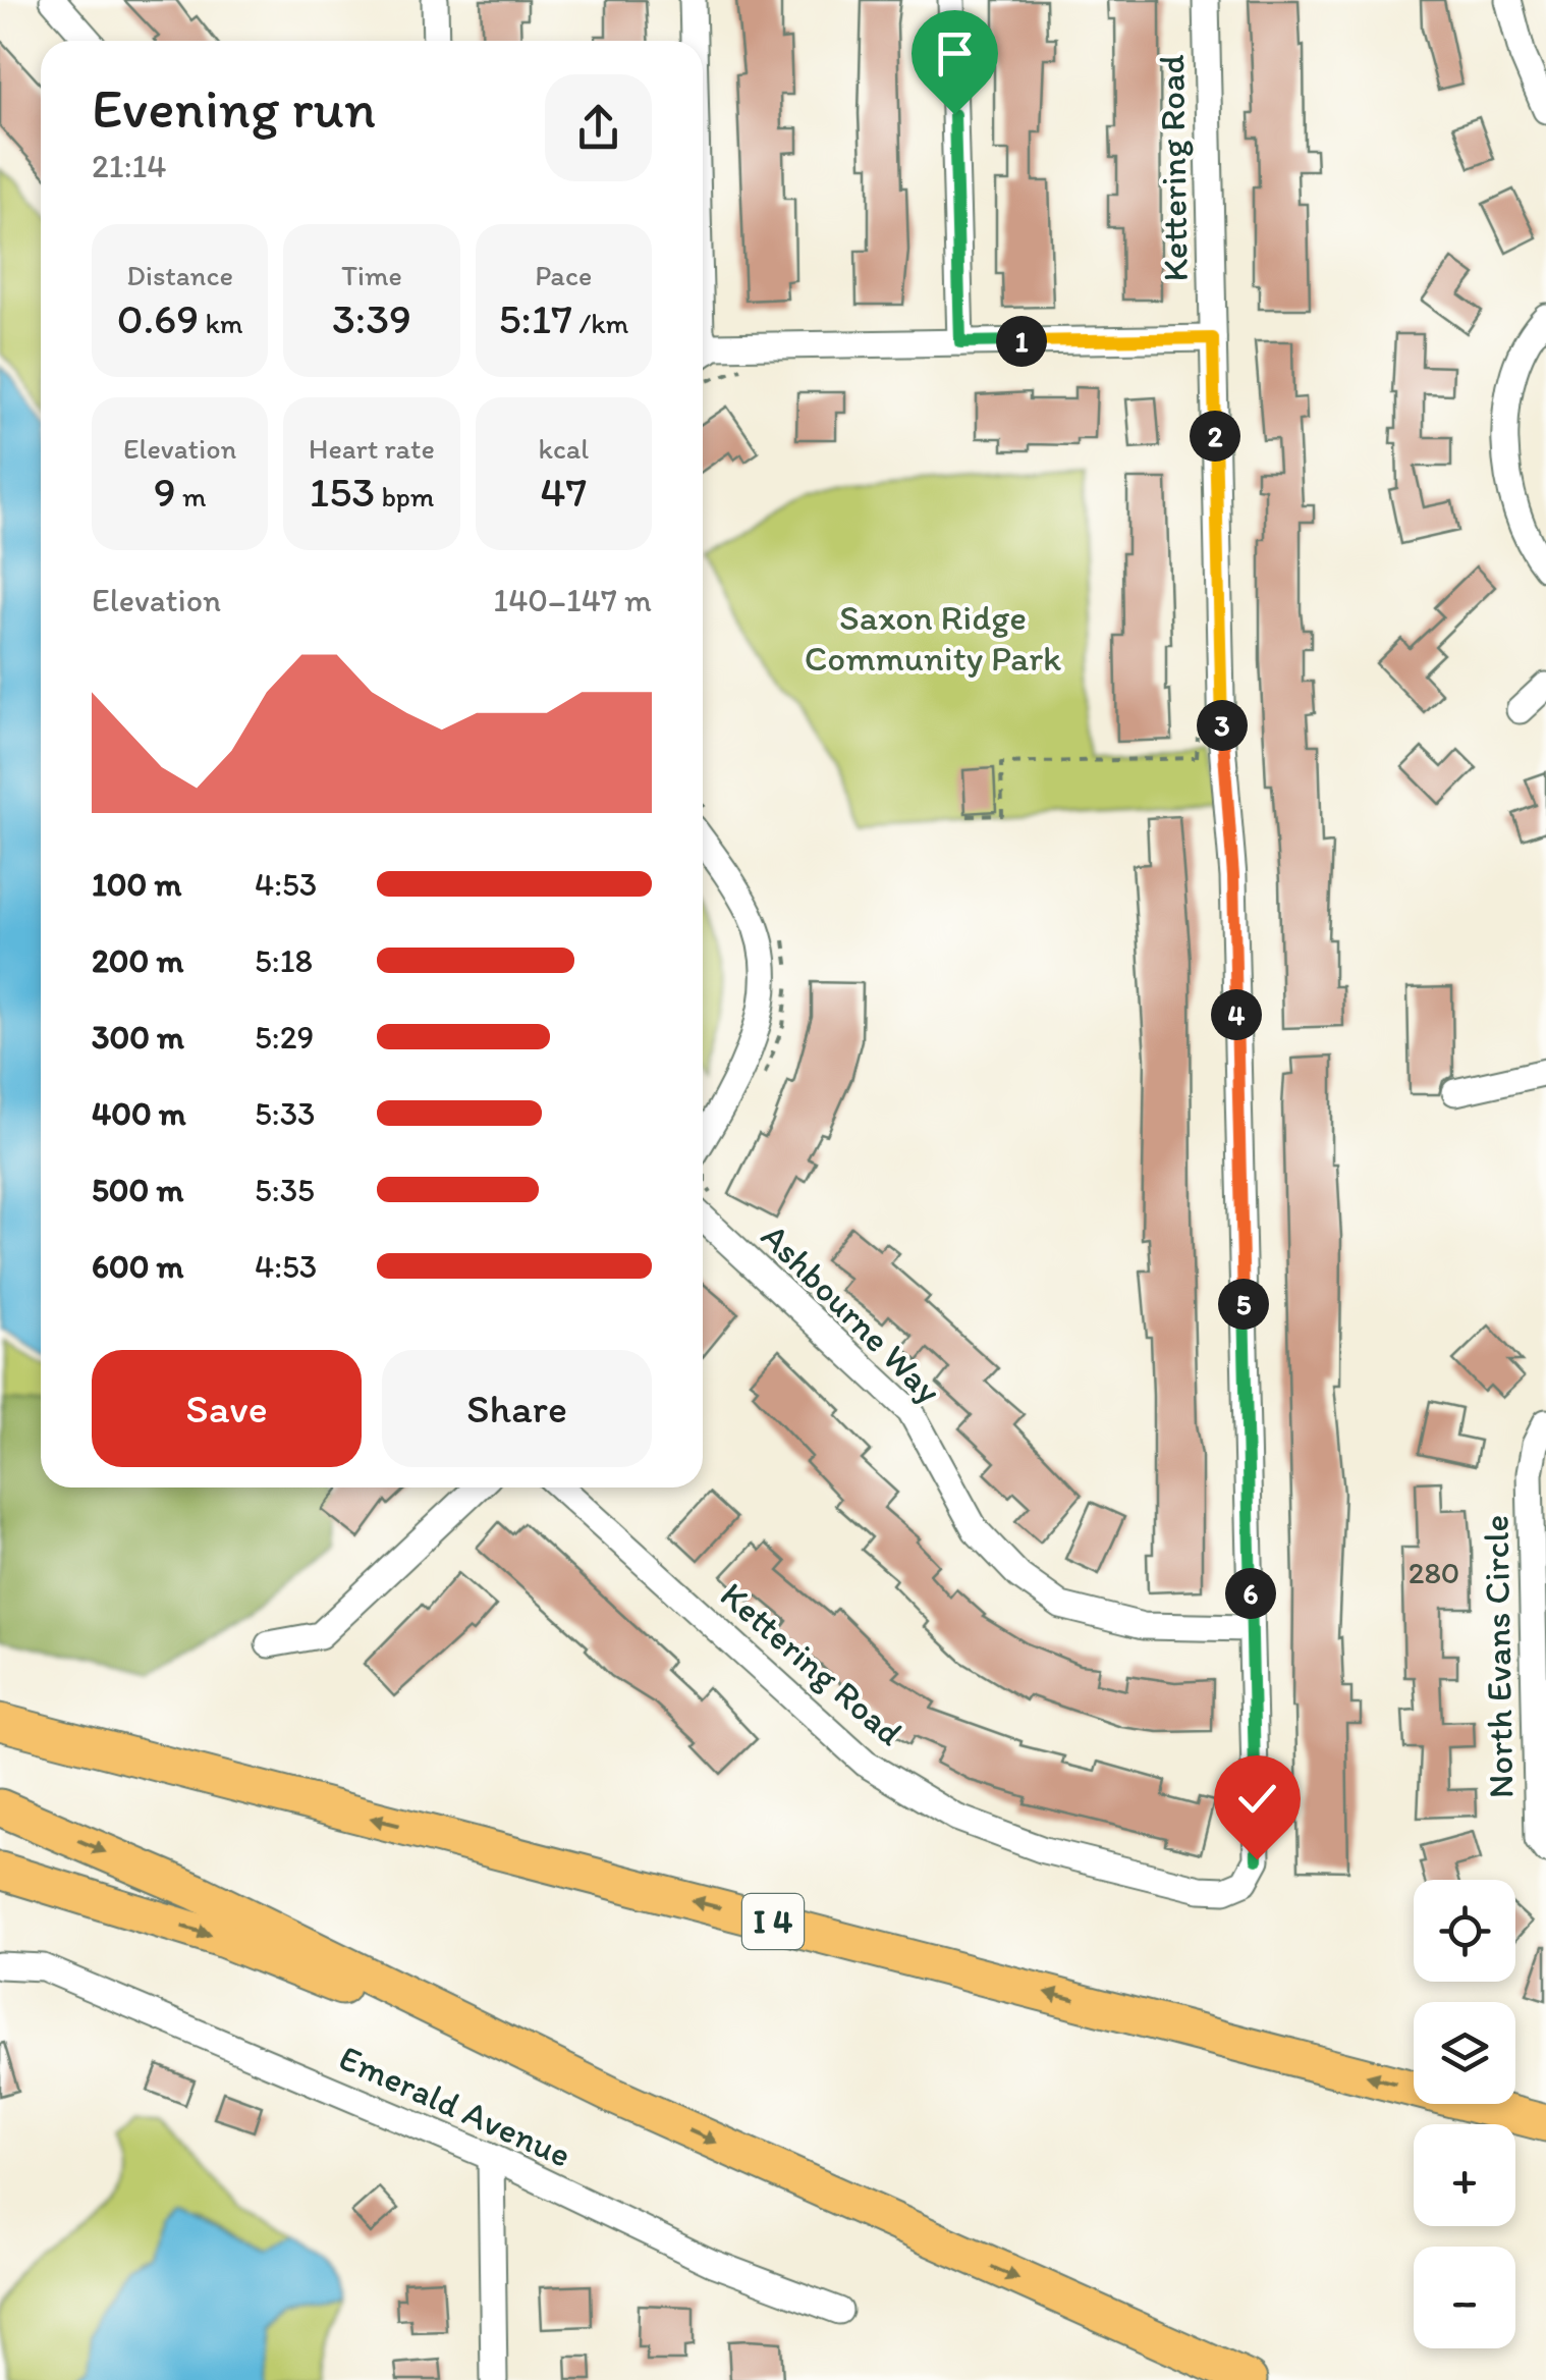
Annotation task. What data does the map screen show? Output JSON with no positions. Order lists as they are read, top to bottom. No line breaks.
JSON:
{"streets":{"highway":["I 4"],"street":["Kettering Road","Ashbourne Way","North Evans Circle","Emerald Avenue"]},"crossings":[["Kettering Road","Ashbourne Way"]],"parks":["Saxon Ridge Community Park"],"house_numbers":["280"],"page":{"heading":["Evening run","21:14"],"stats":[["Distance","0.69 km"],["Time","3:39"],["Pace","5:17 /km"],["Elevation","9 m"],["Heart rate","153 bpm"],["kcal","47"]],"pins":["1","2","3","4","5","6"],"chart":["Elevation","140–147 m"],"list":[{"name":"100 m","note":"4:53"},{"name":"200 m","note":"5:18"},{"name":"300 m","note":"5:29"},{"name":"400 m","note":"5:33"},{"name":"500 m","note":"5:35"},{"name":"600 m","note":"4:53"}],"buttons":["Save","Share"],"map_buttons":["+","−"]}}
